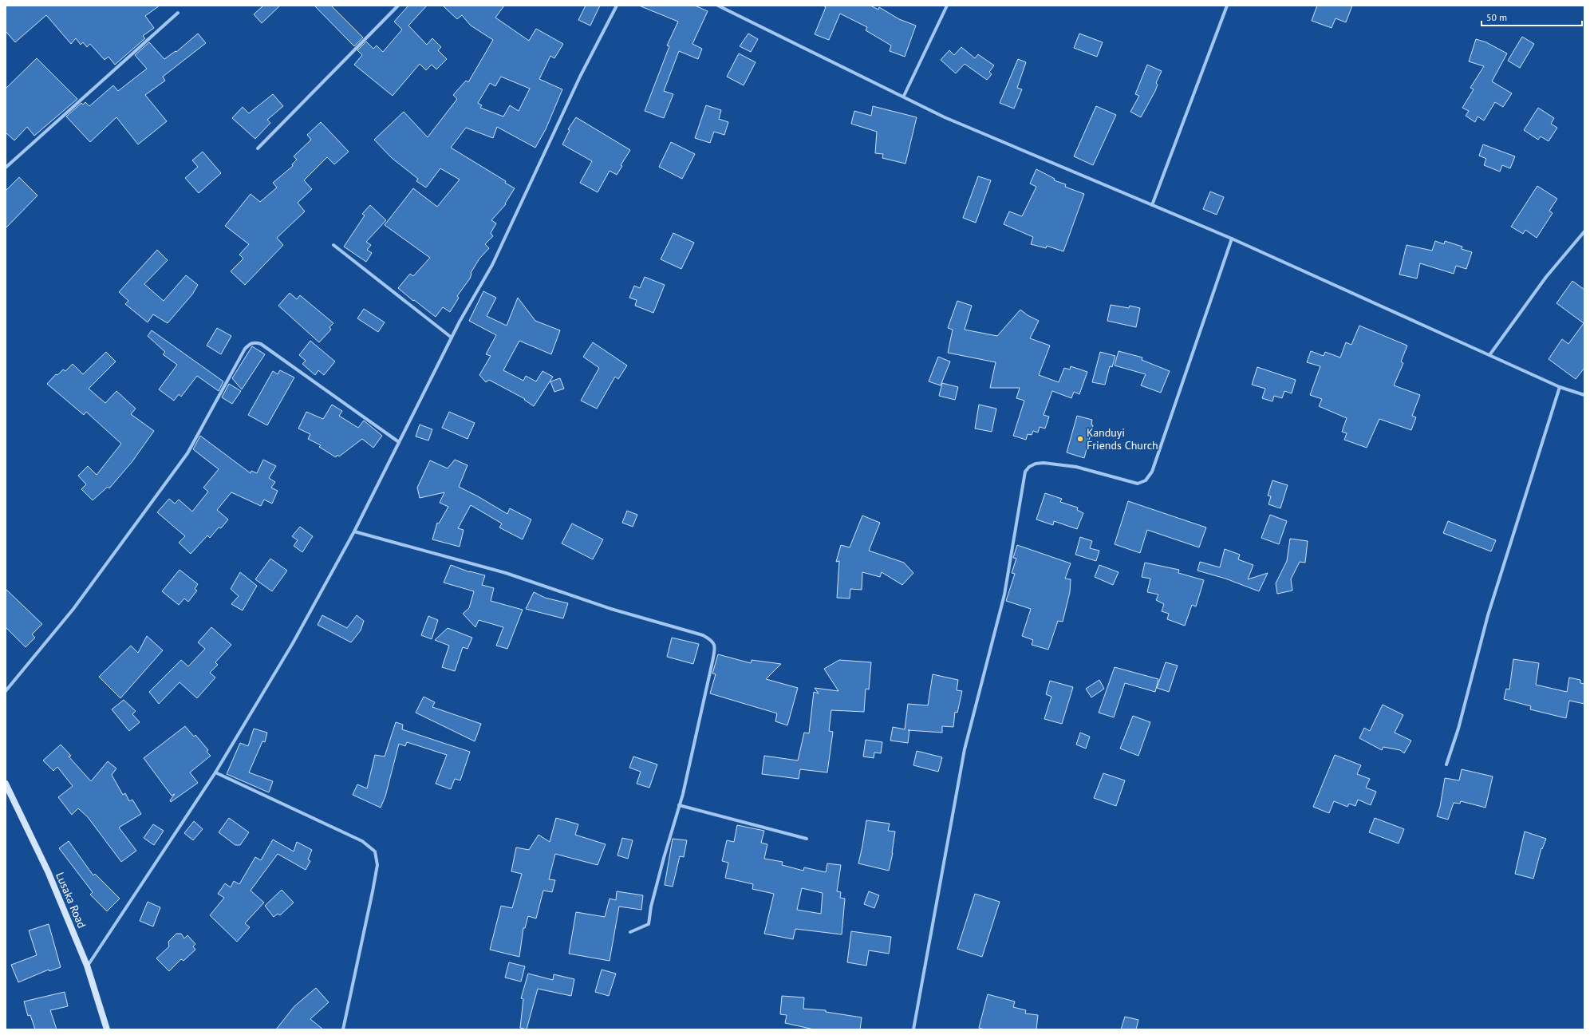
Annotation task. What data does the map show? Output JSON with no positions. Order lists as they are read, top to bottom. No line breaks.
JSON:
{"streets":{"street":["Lusaka Road"]},"places":["Kanduyi Friends Church"],"scale_bar":"50 m"}
